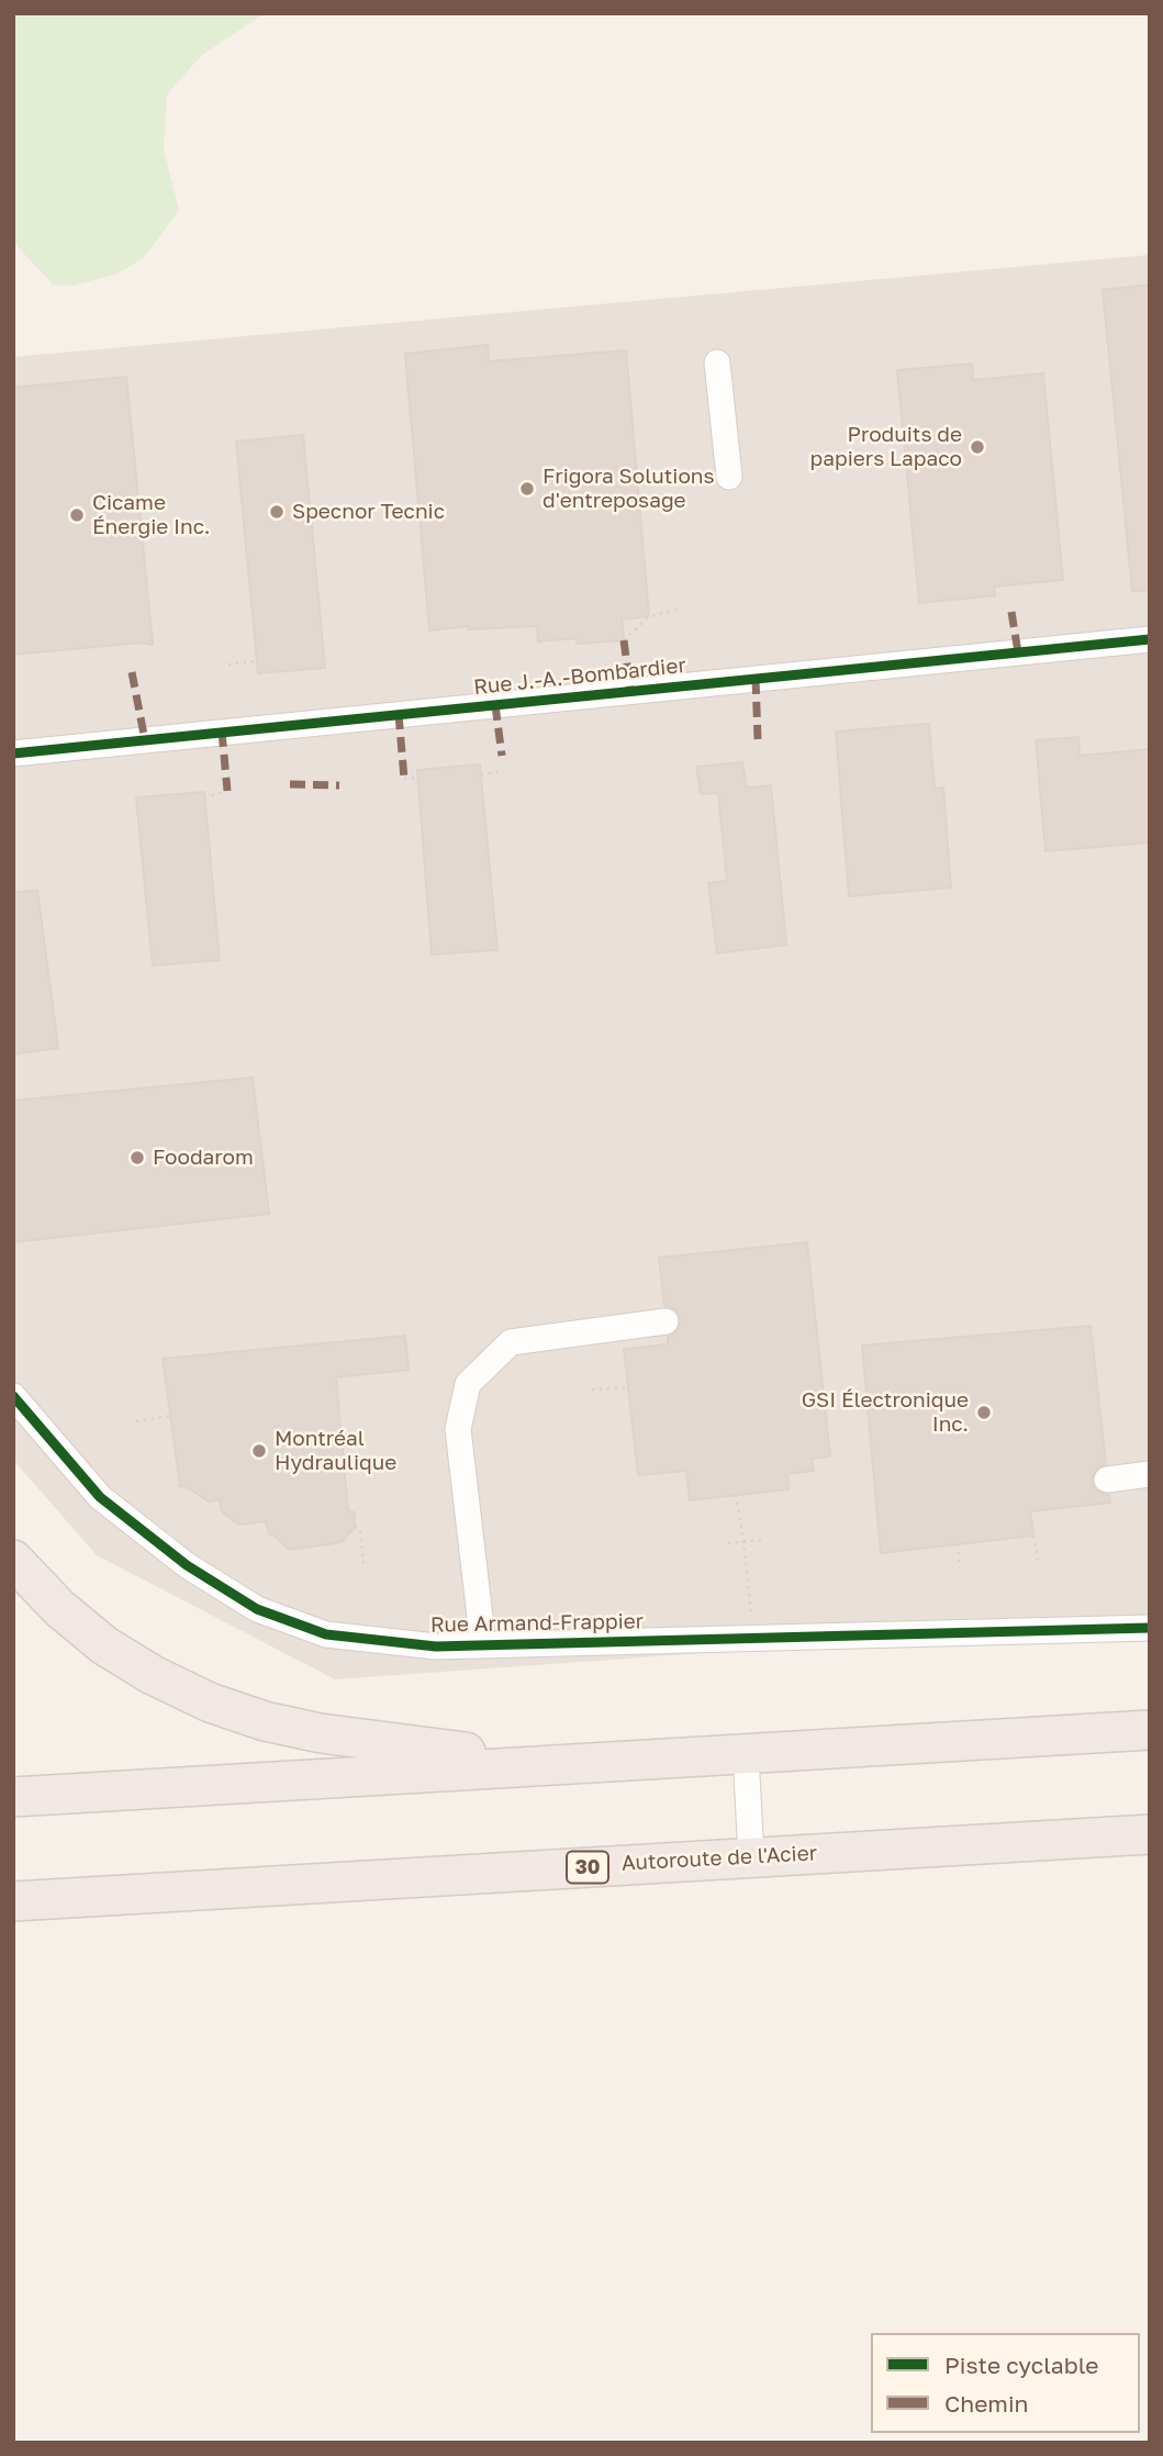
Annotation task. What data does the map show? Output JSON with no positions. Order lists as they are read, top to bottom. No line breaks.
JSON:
{"streets":{"highway":["Autoroute de l'Acier","30"],"street":["Rue J.-A.-Bombardier","Rue Armand-Frappier"]},"places":["Produits de papiers Lapaco","Frigora Solutions d'entreposage","Specnor Tecnic","Cicame Énergie Inc.","Foodarom","GSI Électronique Inc.","Montréal Hydraulique"],"legend":["Piste cyclable","Chemin"]}
